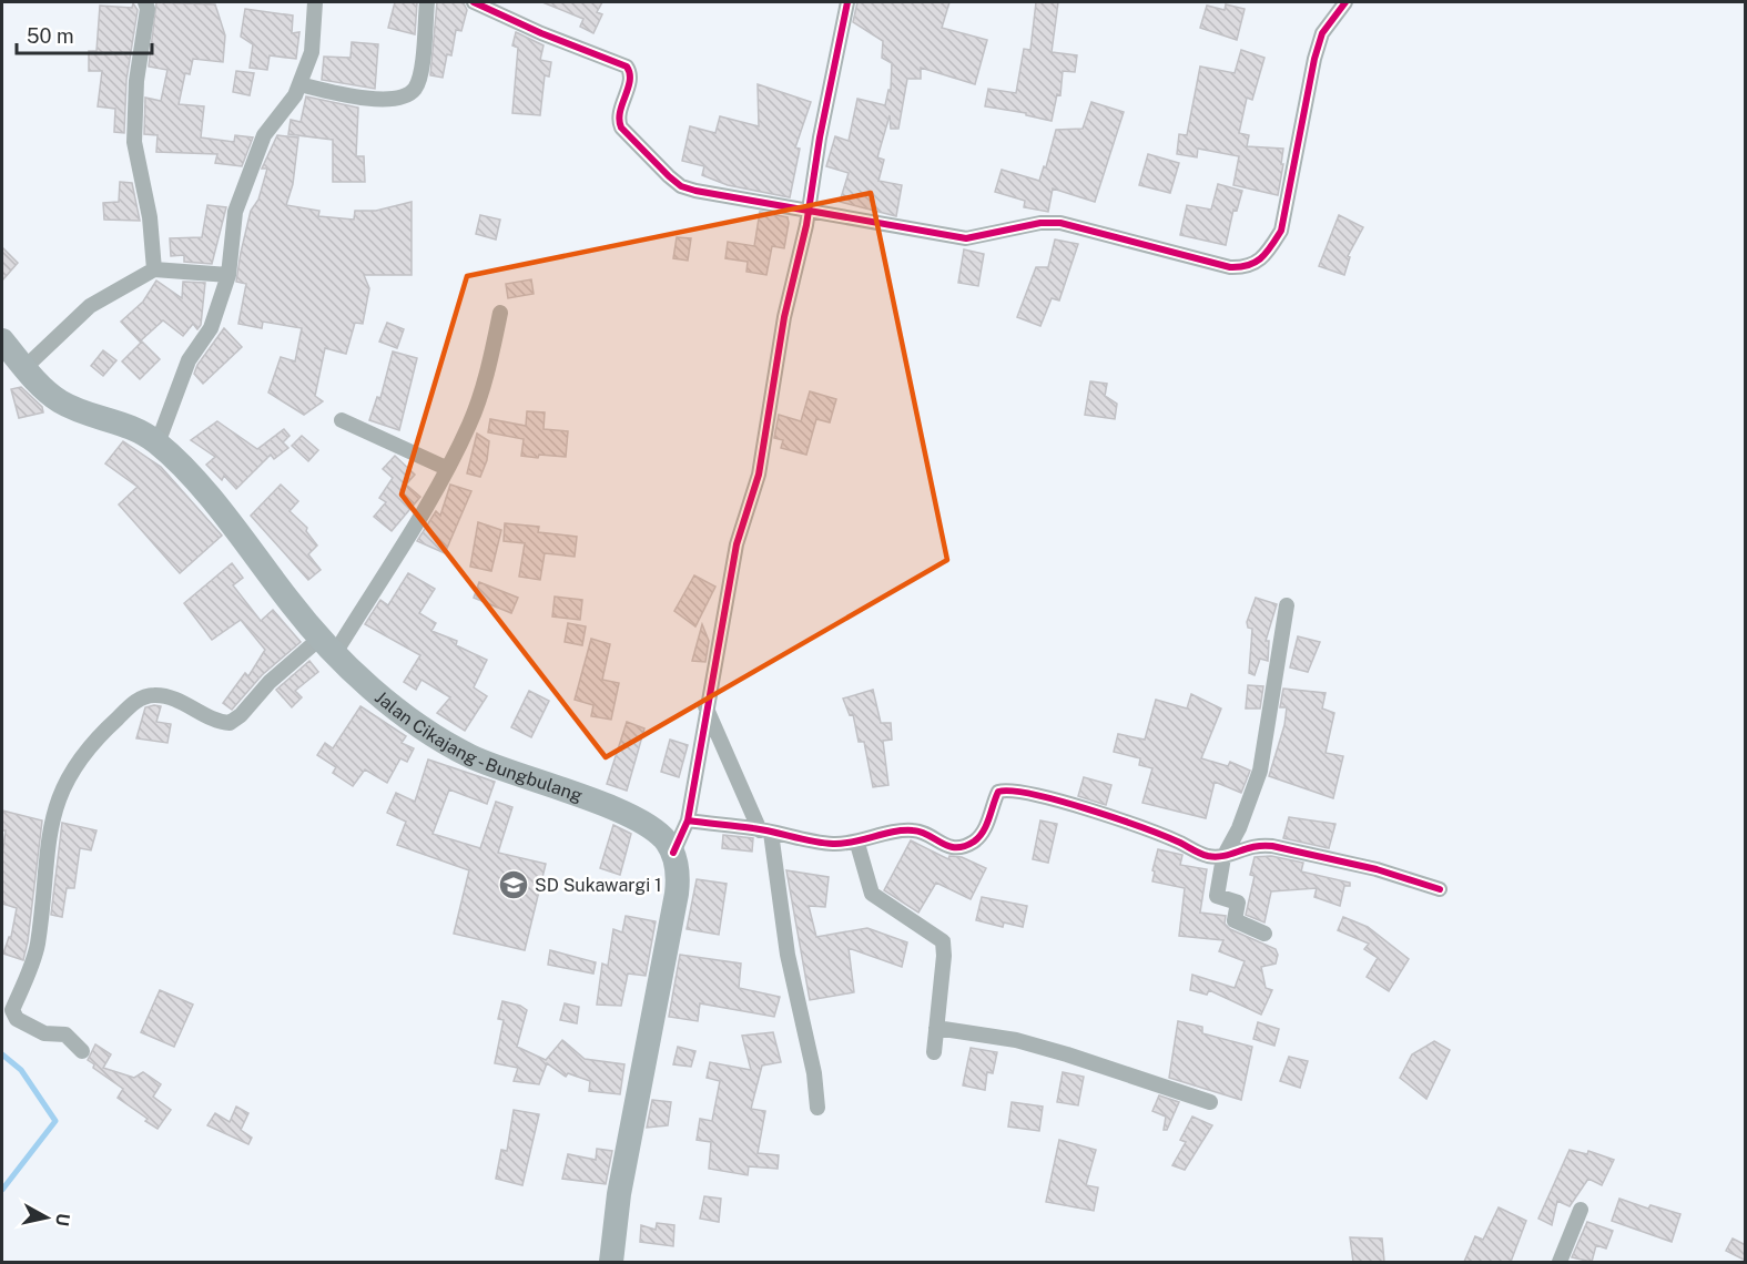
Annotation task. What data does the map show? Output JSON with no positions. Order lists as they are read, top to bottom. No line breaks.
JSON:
{"streets":{"main road":["Jalan Cikajang - Bungbulang"]},"places":{"school or university":["SD Sukawargi 1"]},"scale_bar":"50 m","north":"right"}
